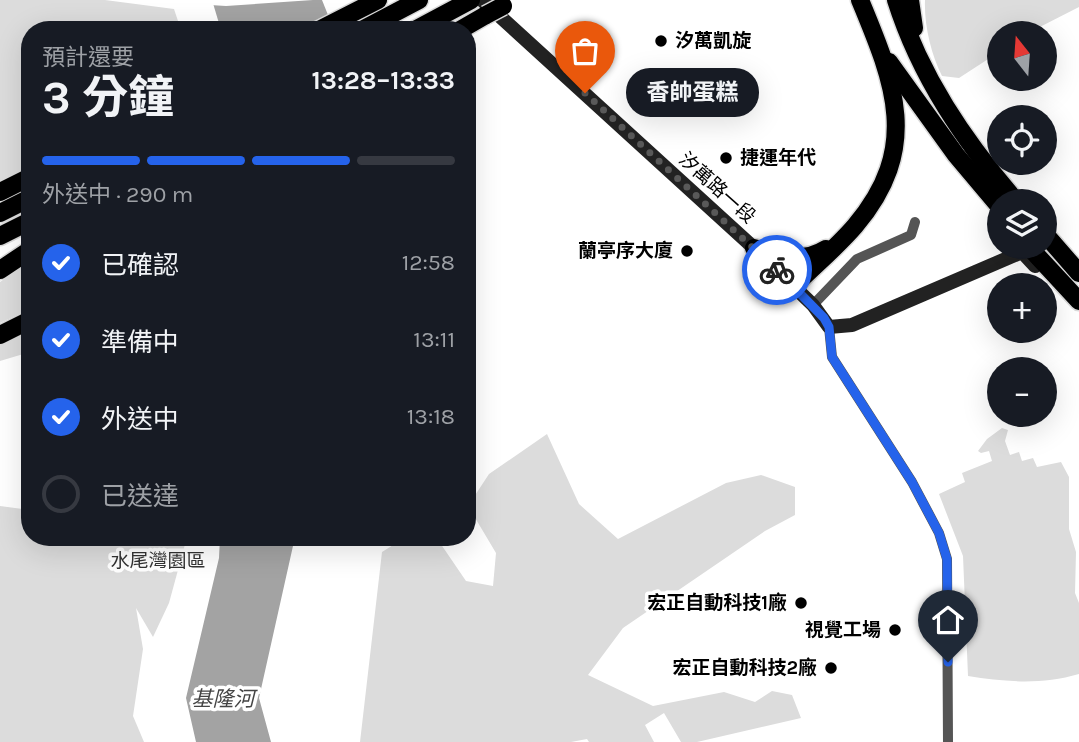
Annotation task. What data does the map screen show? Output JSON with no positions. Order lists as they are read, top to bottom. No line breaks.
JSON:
{"streets":{"street":["汐萬路一段"]},"water":["基隆河"],"parks":["水尾灣園區"],"places":["汐萬凱旋","香帥蛋糕","捷運年代","蘭亭序大廈","宏正自動科技1廠","視覺工場","宏正自動科技2廠"],"north":"top","page":{"map_buttons":["+","−"],"heading":["3 分鐘","預計還要","13:28–13:33"],"bubble":"香帥蛋糕","bar":"外送中 · 290 m","list":[["已確認","12:58"],["準備中","13:11"],["外送中","13:18"],"已送達"]}}
